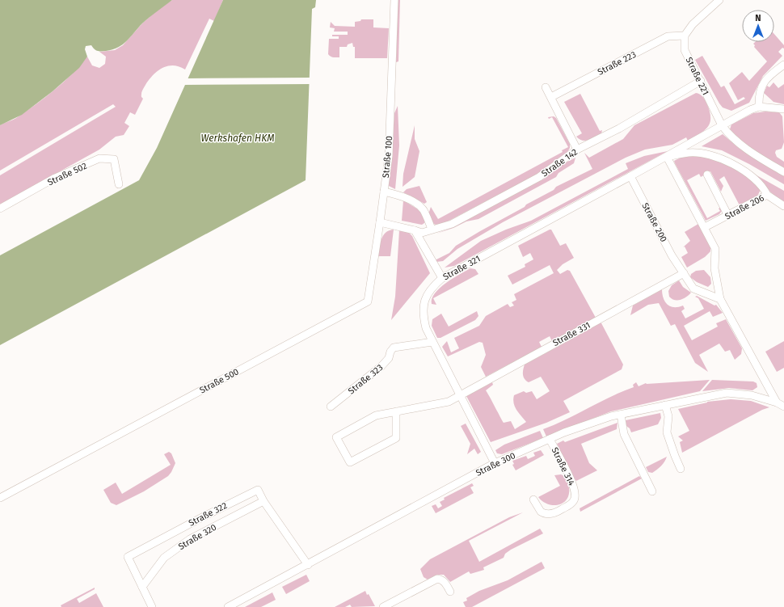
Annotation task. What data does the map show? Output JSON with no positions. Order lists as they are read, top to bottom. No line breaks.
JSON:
{"streets":{"street":["Straße 223","Straße 221","Straße 100","Straße 142","Straße 502","Straße 206","Straße 200","Straße 321","Straße 331","Straße 323","Straße 500","Straße 300","Straße 314","Straße 322","Straße 320"]},"crossings":[["Straße 223","Straße 221"],["Straße 221","Straße 142"],["Straße 100","Straße 500"],["Straße 200","Straße 321"],["Straße 200","Straße 331"],["Straße 321","Straße 331"],["Straße 321","Straße 323"],["Straße 321","Straße 300"],["Straße 300","Straße 314"],["Straße 300","Straße 322"],["Straße 322","Straße 320"]],"water":["Werkshafen HKM"],"north":"top"}
